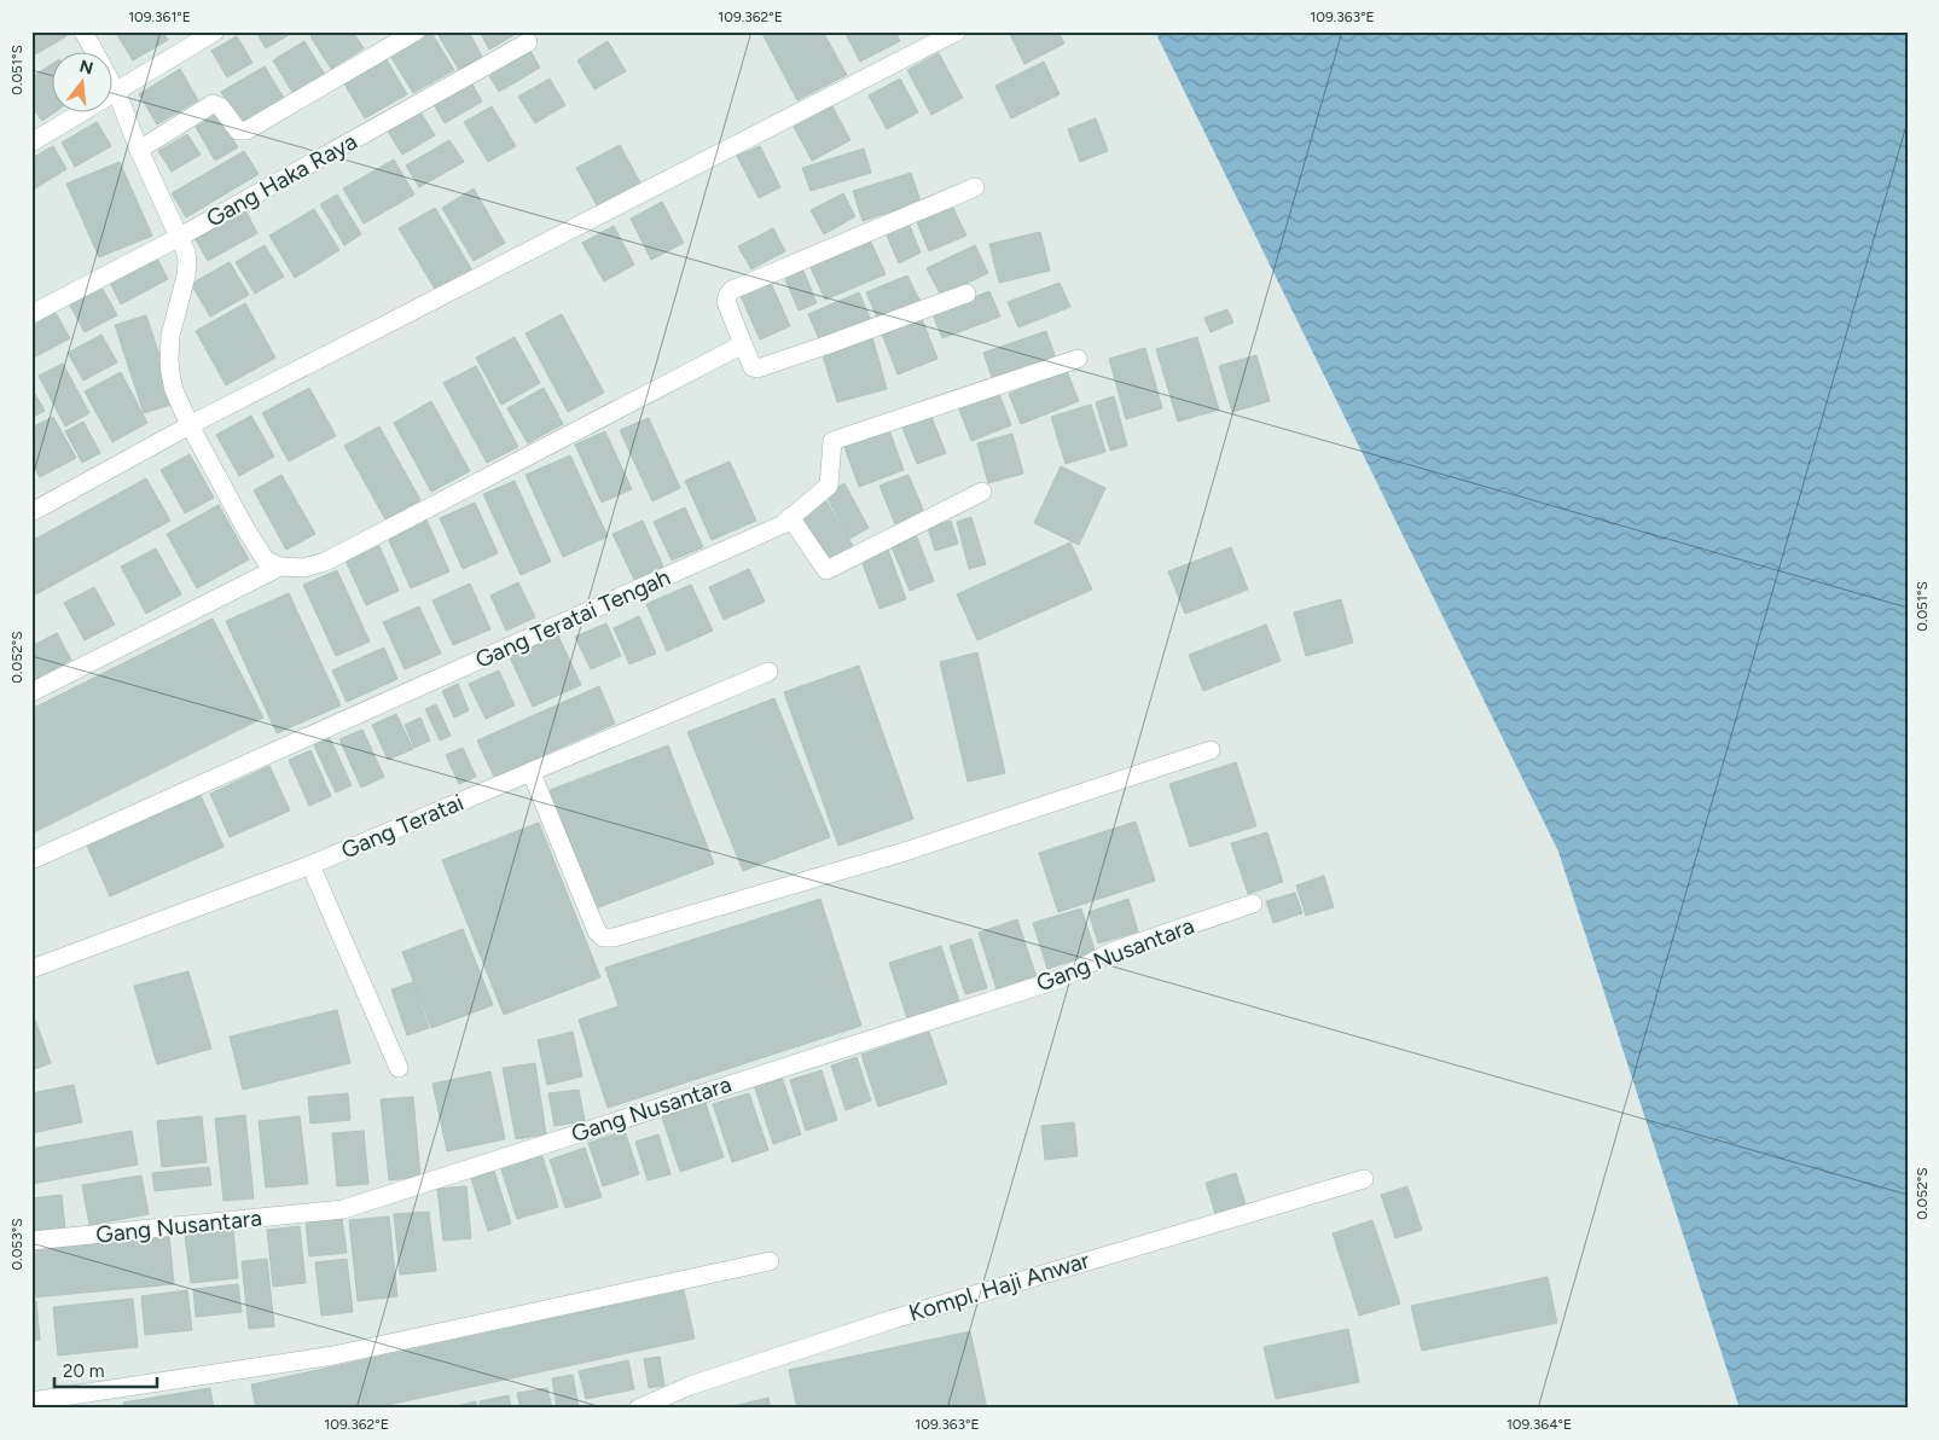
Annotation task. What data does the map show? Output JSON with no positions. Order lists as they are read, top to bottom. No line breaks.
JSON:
{"streets":{"street":["Gang Haka Raya","Gang Teratai Tengah","Gang Teratai","Gang Nusantara","Kompl. Haji Anwar"]},"scale_bar":"20 m","north":"top","coordinates":["109.361°E","109.362°E","109.363°E","0.051°S","0.052°S","0.053°S","109.364°E"]}
